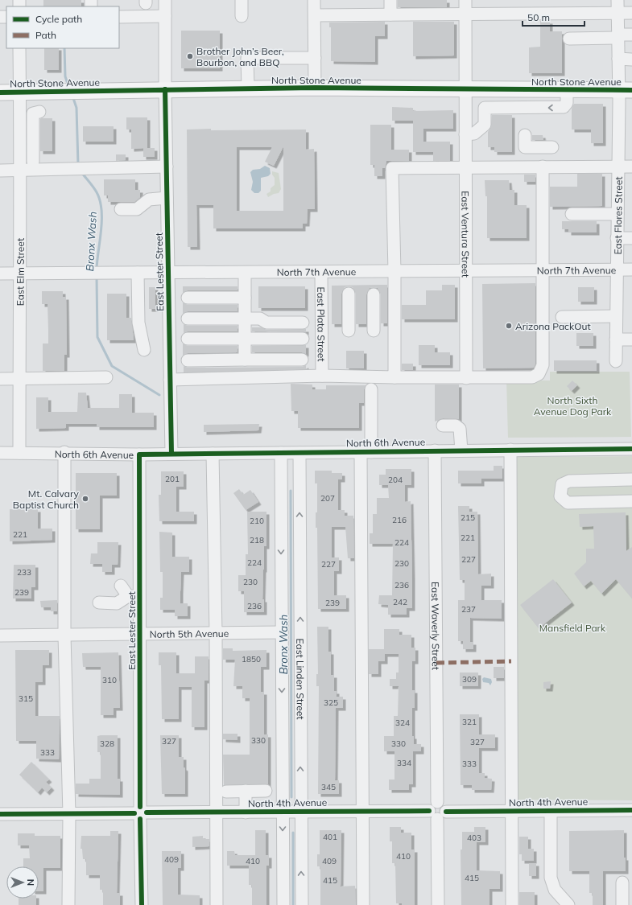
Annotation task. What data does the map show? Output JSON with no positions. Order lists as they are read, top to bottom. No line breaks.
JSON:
{"streets":{"main road":["North Stone Avenue"],"street":["East Flores Street","East Ventura Street","North 7th Avenue","East Elm Street","East Lester Street","East Plata Street","North 6th Avenue","East Waverly Street","North 5th Avenue","East Linden Street","North 4th Avenue"]},"crossings":[["North Stone Avenue","East Flores Street"],["North Stone Avenue","East Ventura Street"],["North Stone Avenue","East Elm Street"],["North Stone Avenue","East Lester Street"],["East Flores Street","North 7th Avenue"],["East Ventura Street","North 7th Avenue"],["North 7th Avenue","East Elm Street"],["North 7th Avenue","East Lester Street"],["North 7th Avenue","East Plata Street"],["East Elm Street","North 6th Avenue"],["East Lester Street","North 6th Avenue"],["East Lester Street","North 5th Avenue"],["East Lester Street","North 4th Avenue"],["North 6th Avenue","East Waverly Street"],["North 6th Avenue","East Linden Street"],["East Waverly Street","North 4th Avenue"],["North 5th Avenue","East Linden Street"],["East Linden Street","North 4th Avenue"]],"water":["Bronx Wash"],"parks":["North Sixth Avenue Dog Park","Mansfield Park"],"places":["Brother John’s Beer, Bourbon, and BBQ","Arizona PackOut","Mt. Calvary Baptist Church"],"house_numbers":["201","204","207","215","216","210","221","221","218","224","227","224","230","227","233","230","236","239","242","239","236","237","1850","309","310","315","325","321","324","330","327","327","328","330","333","334","333","345","401","403","410","409","410","409","415","415"],"legend":["Cycle path","Path"],"scale_bar":"50 m","north":"right"}
